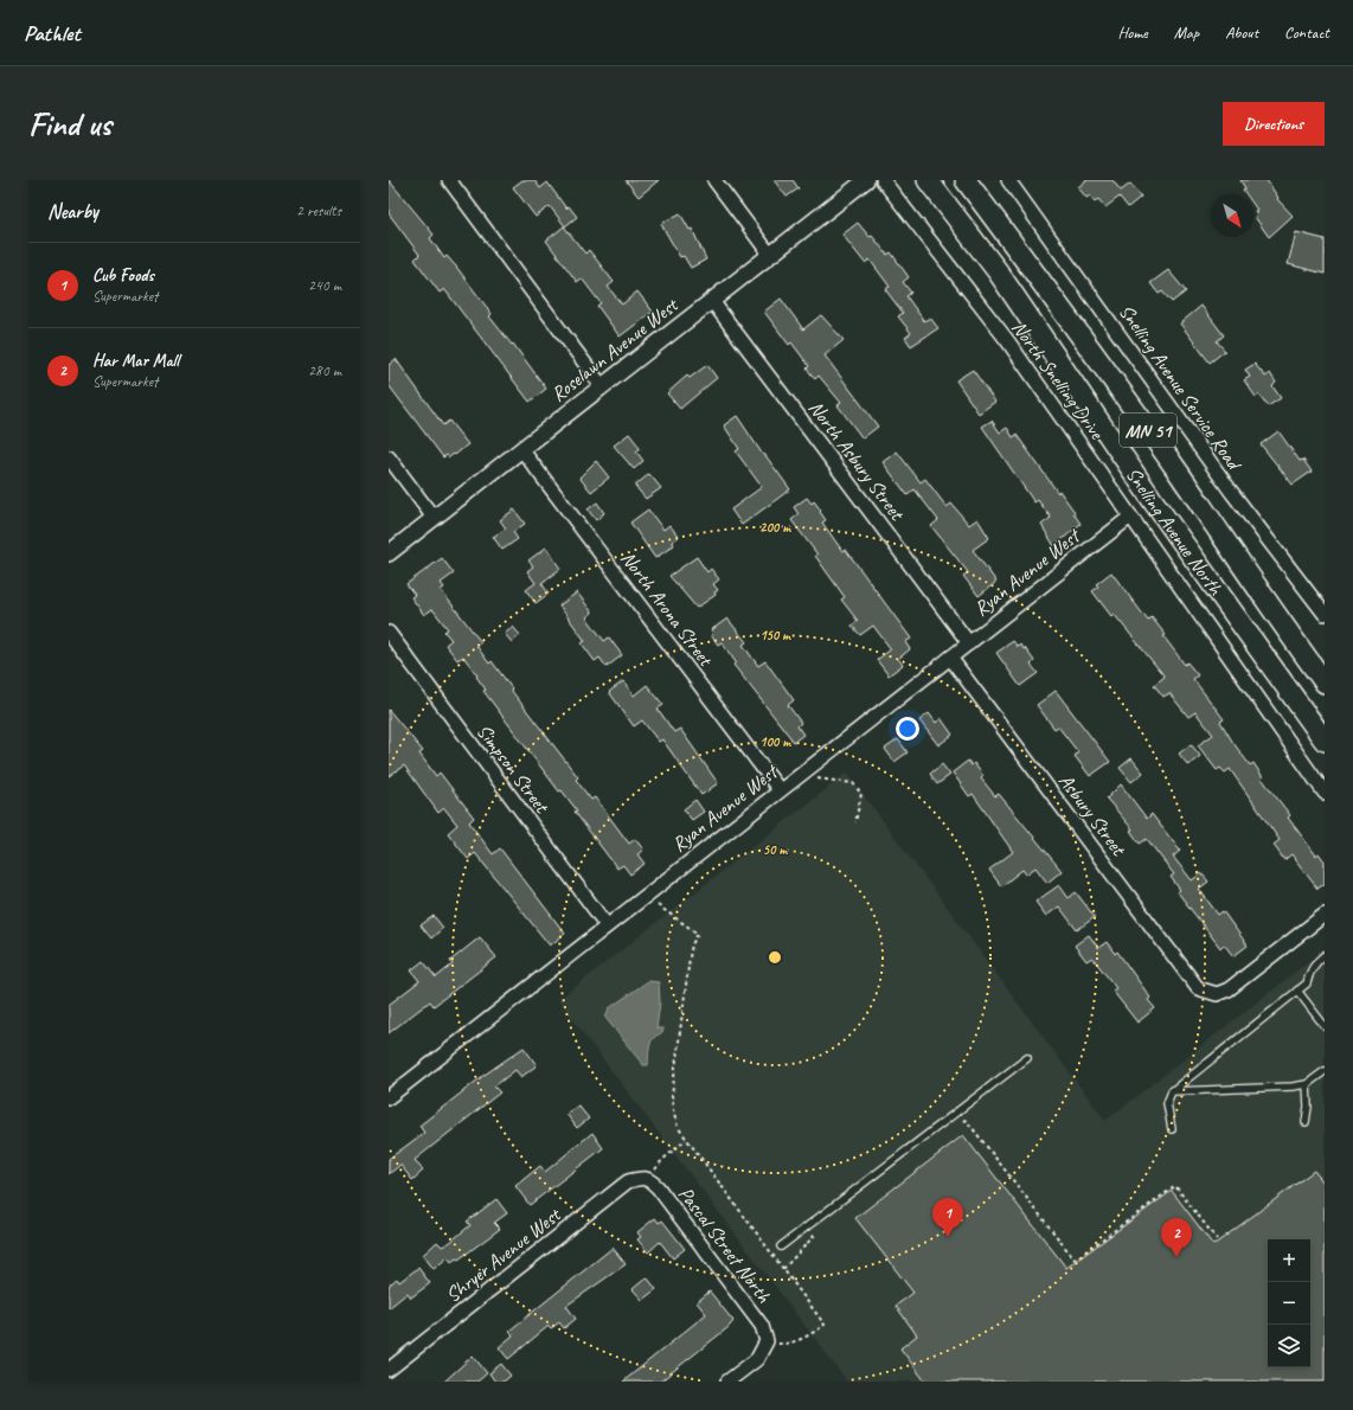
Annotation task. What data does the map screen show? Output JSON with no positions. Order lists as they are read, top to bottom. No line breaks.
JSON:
{"streets":{"main road":["MN 51","Snelling Avenue North"],"street":["Roselawn Avenue West","North Snelling Drive","Snelling Avenue Service Road","North Asbury Street","Ryan Avenue West","North Arona Street","Simpson Street","Asbury Street","Pascal Street North","Shryer Avenue West"]},"crossings":[["Roselawn Avenue West","North Asbury Street"],["Roselawn Avenue West","North Arona Street"],["North Snelling Drive","Ryan Avenue West"],["North Asbury Street","Ryan Avenue West"],["Ryan Avenue West","North Arona Street"],["Ryan Avenue West","Simpson Street"],["Ryan Avenue West","Asbury Street"],["Pascal Street North","Shryer Avenue West"]],"north":"bottom right","page":{"header":"Pathlet","nav":["Home","Map","About","Contact"],"buttons":"Directions","title":"Find us","heading":["Nearby","2 results"],"list":[{"mark":"1","name":"Cub Foods","note":"Supermarket","value":"240 m"},{"mark":"2","name":"Har Mar Mall","note":"Supermarket","value":"280 m"}],"pins":["1","2"],"map_buttons":["+","−"]},"rings":["200 m","150 m","100 m","50 m"]}
